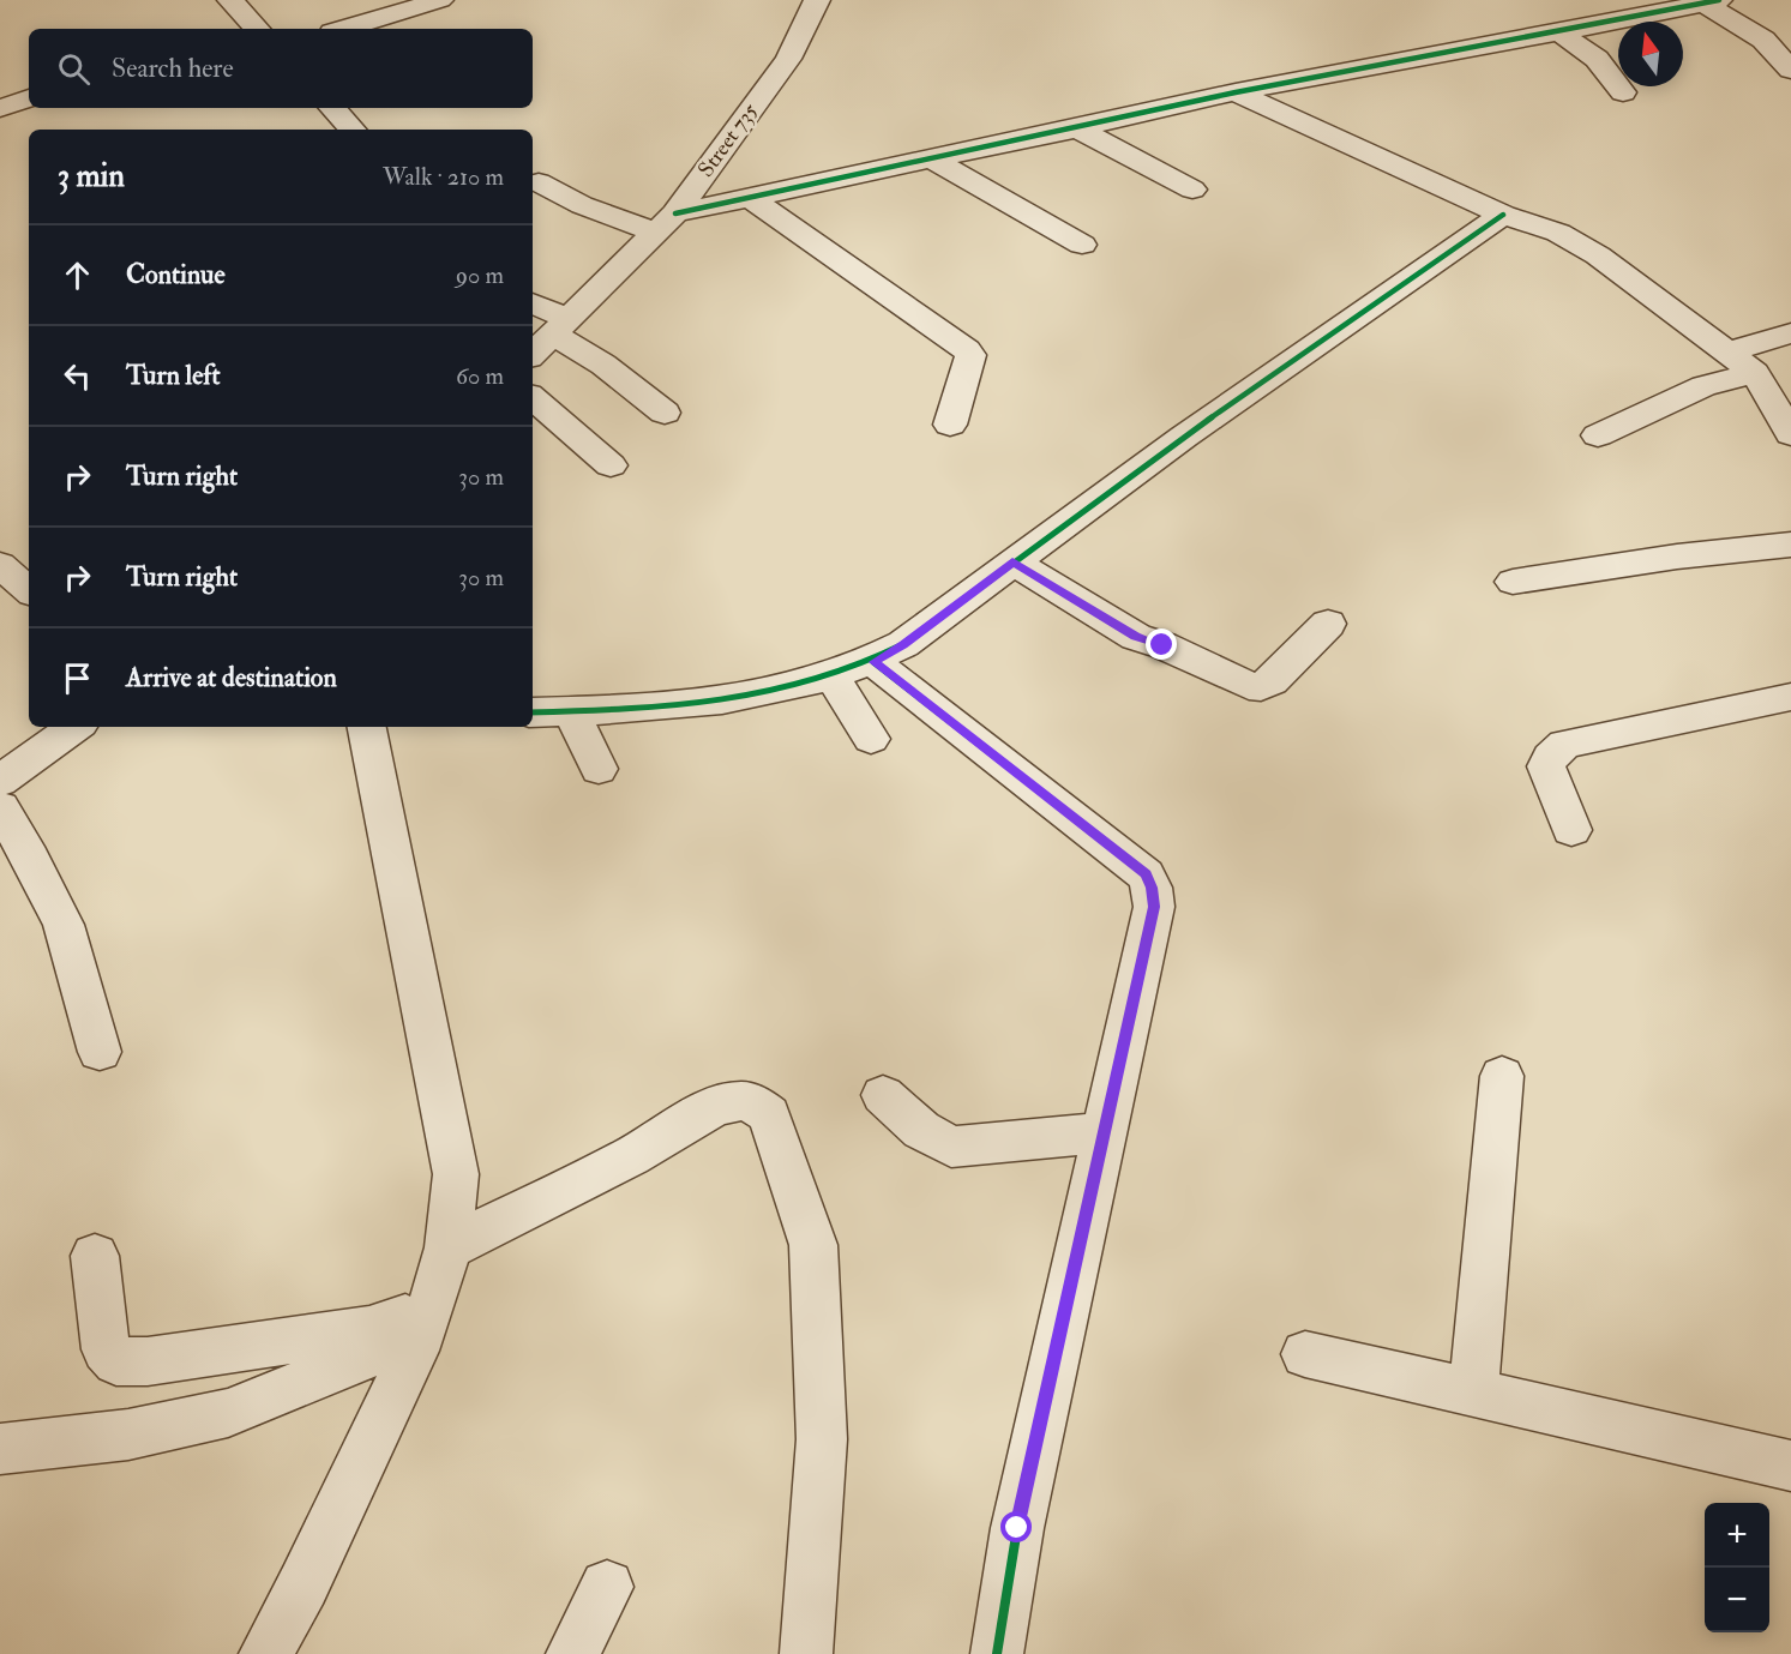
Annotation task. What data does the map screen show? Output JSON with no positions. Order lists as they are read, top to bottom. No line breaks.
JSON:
{"streets":{"street":["Street 735"]},"north":"top","page":{"search":"Search here","heading":["3 min","Walk · 210 m"],"list":[["Continue","90 m"],["Turn left","60 m"],["Turn right","30 m"],["Turn right","30 m"],"Arrive at destination"],"map_buttons":["+","−"]}}
